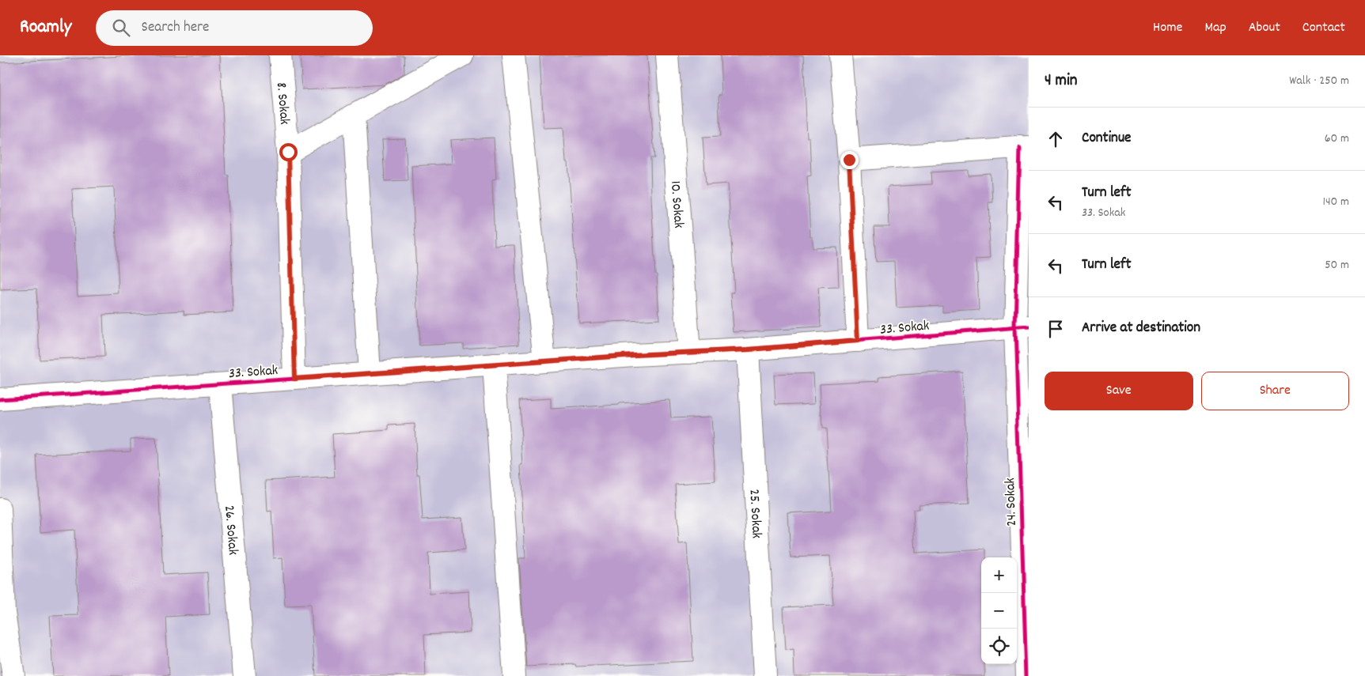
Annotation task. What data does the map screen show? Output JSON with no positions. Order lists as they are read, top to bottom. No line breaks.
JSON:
{"streets":{"street":["8. Sokak","10. Sokak","33. Sokak","24. Sokak","25. Sokak","26. Sokak"]},"crossings":[["8. Sokak","33. Sokak"],["10. Sokak","33. Sokak"],["33. Sokak","24. Sokak"],["33. Sokak","25. Sokak"],["33. Sokak","26. Sokak"]],"page":{"header":"Roamly","search":"Search here","nav":["Home","Map","About","Contact"],"heading":["4 min","Walk · 250 m"],"list":[["Continue","60 m"],["Turn left","33. Sokak","140 m"],["Turn left","50 m"],"Arrive at destination"],"buttons":["Save","Share"],"map_buttons":["+","−"]}}
